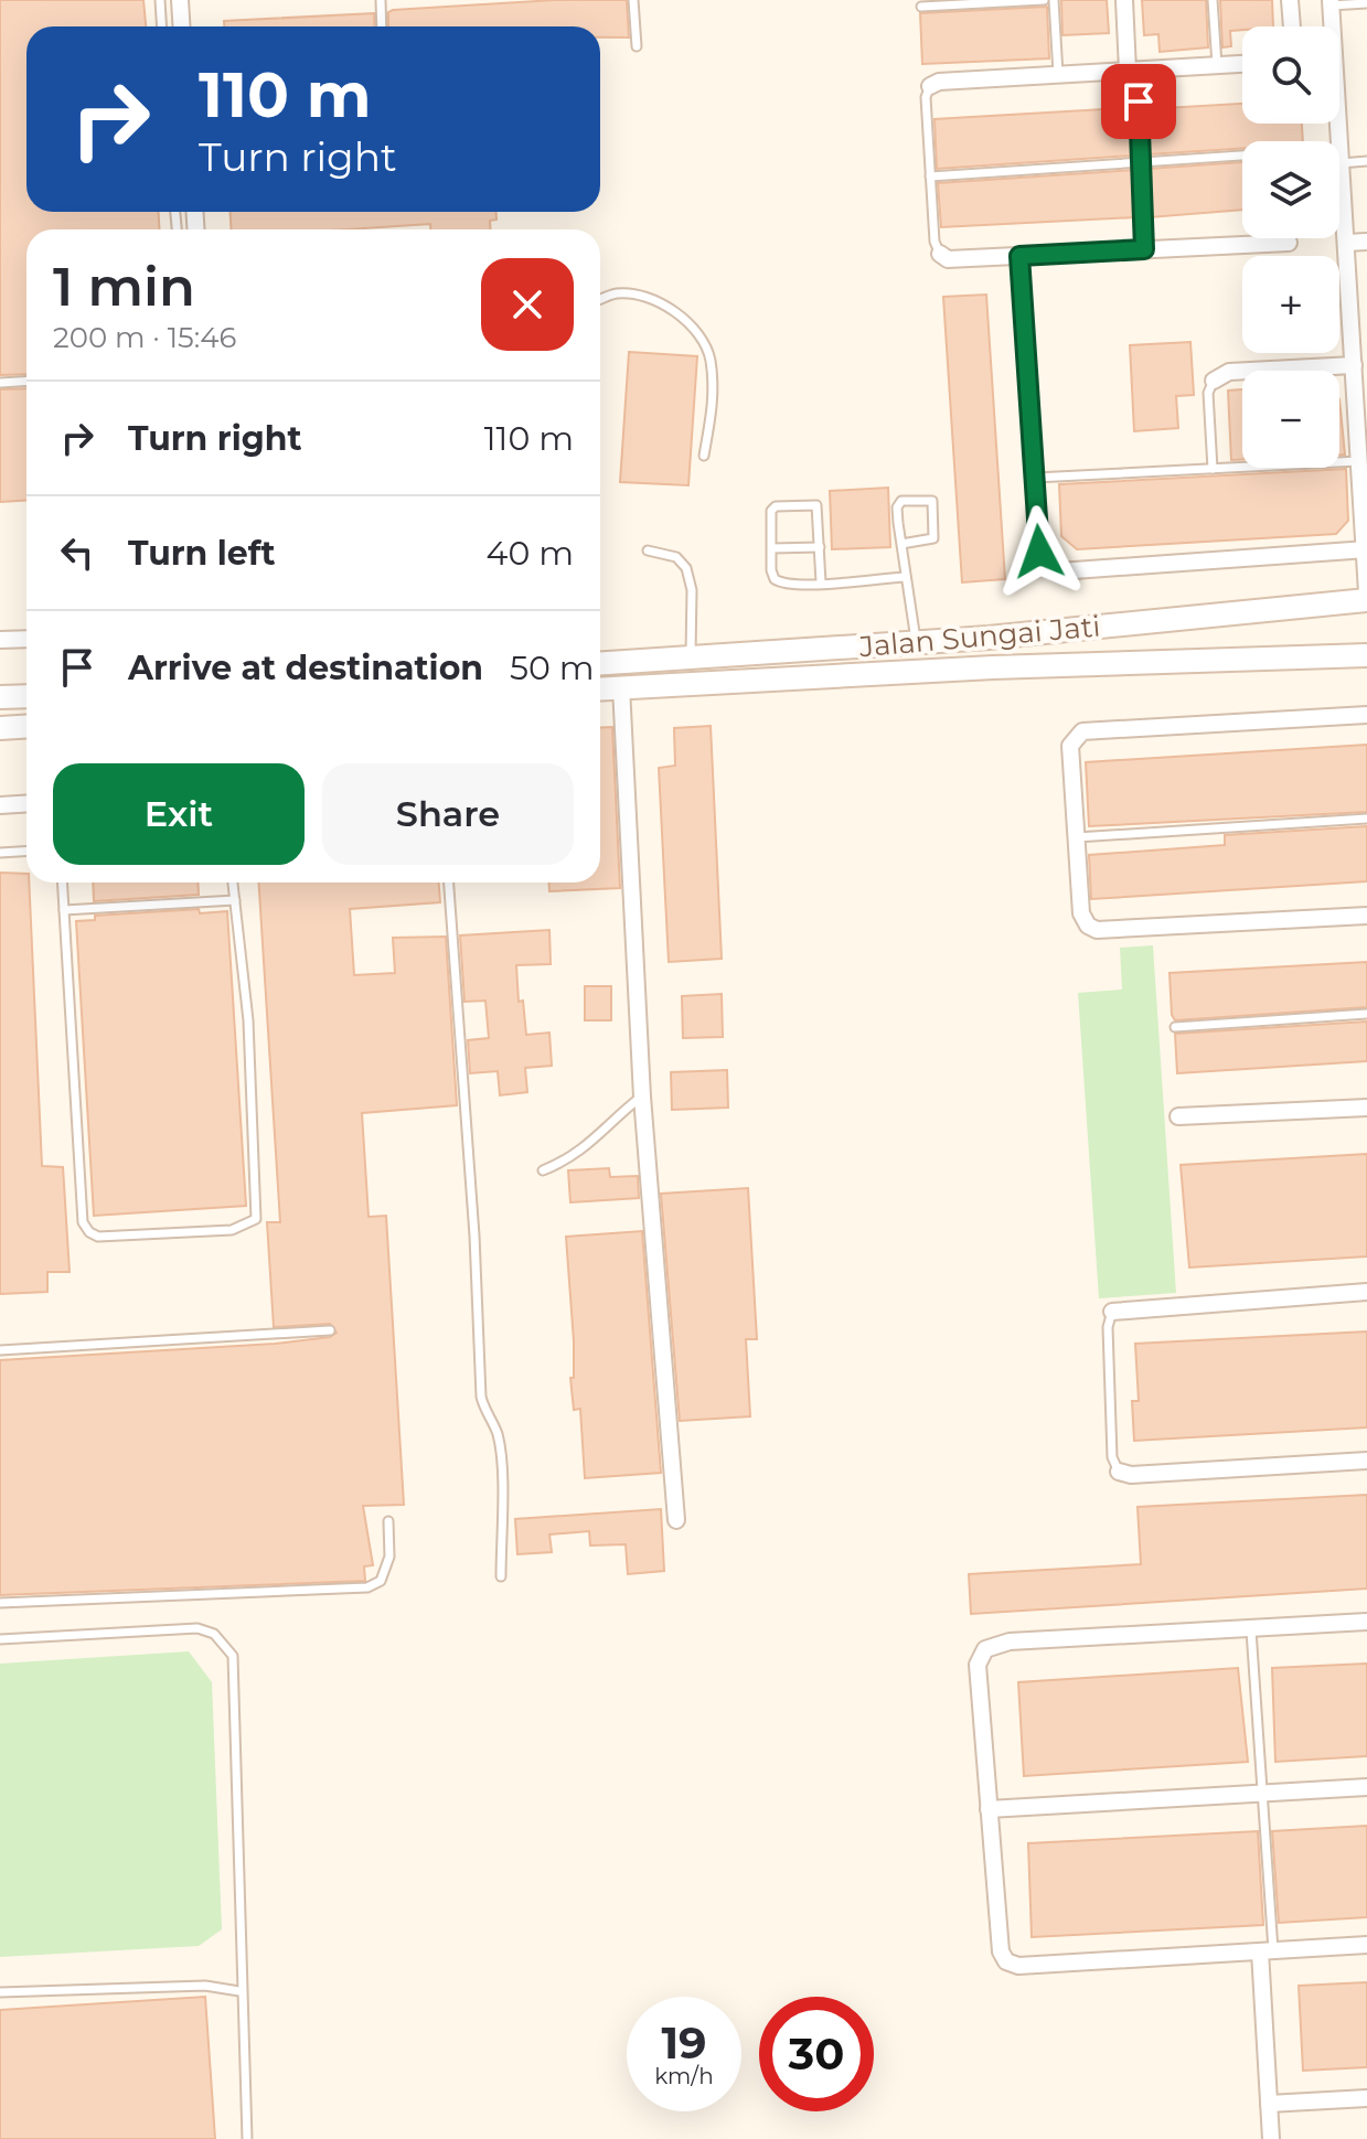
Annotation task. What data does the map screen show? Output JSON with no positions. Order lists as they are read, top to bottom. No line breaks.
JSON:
{"streets":{"main road":["Jalan Sungai Jati"]},"page":{"map_buttons":["+","−"],"turn":["110 m","Turn right"],"heading":["1 min","200 m · 15:46"],"list":[{"name":"Turn right","value":"110 m"},{"name":"Turn left","value":"40 m"},{"name":"Arrive at destination","value":"50 m"}],"buttons":["Exit","Share"],"speed":"19 km/h","limit":"30"}}
